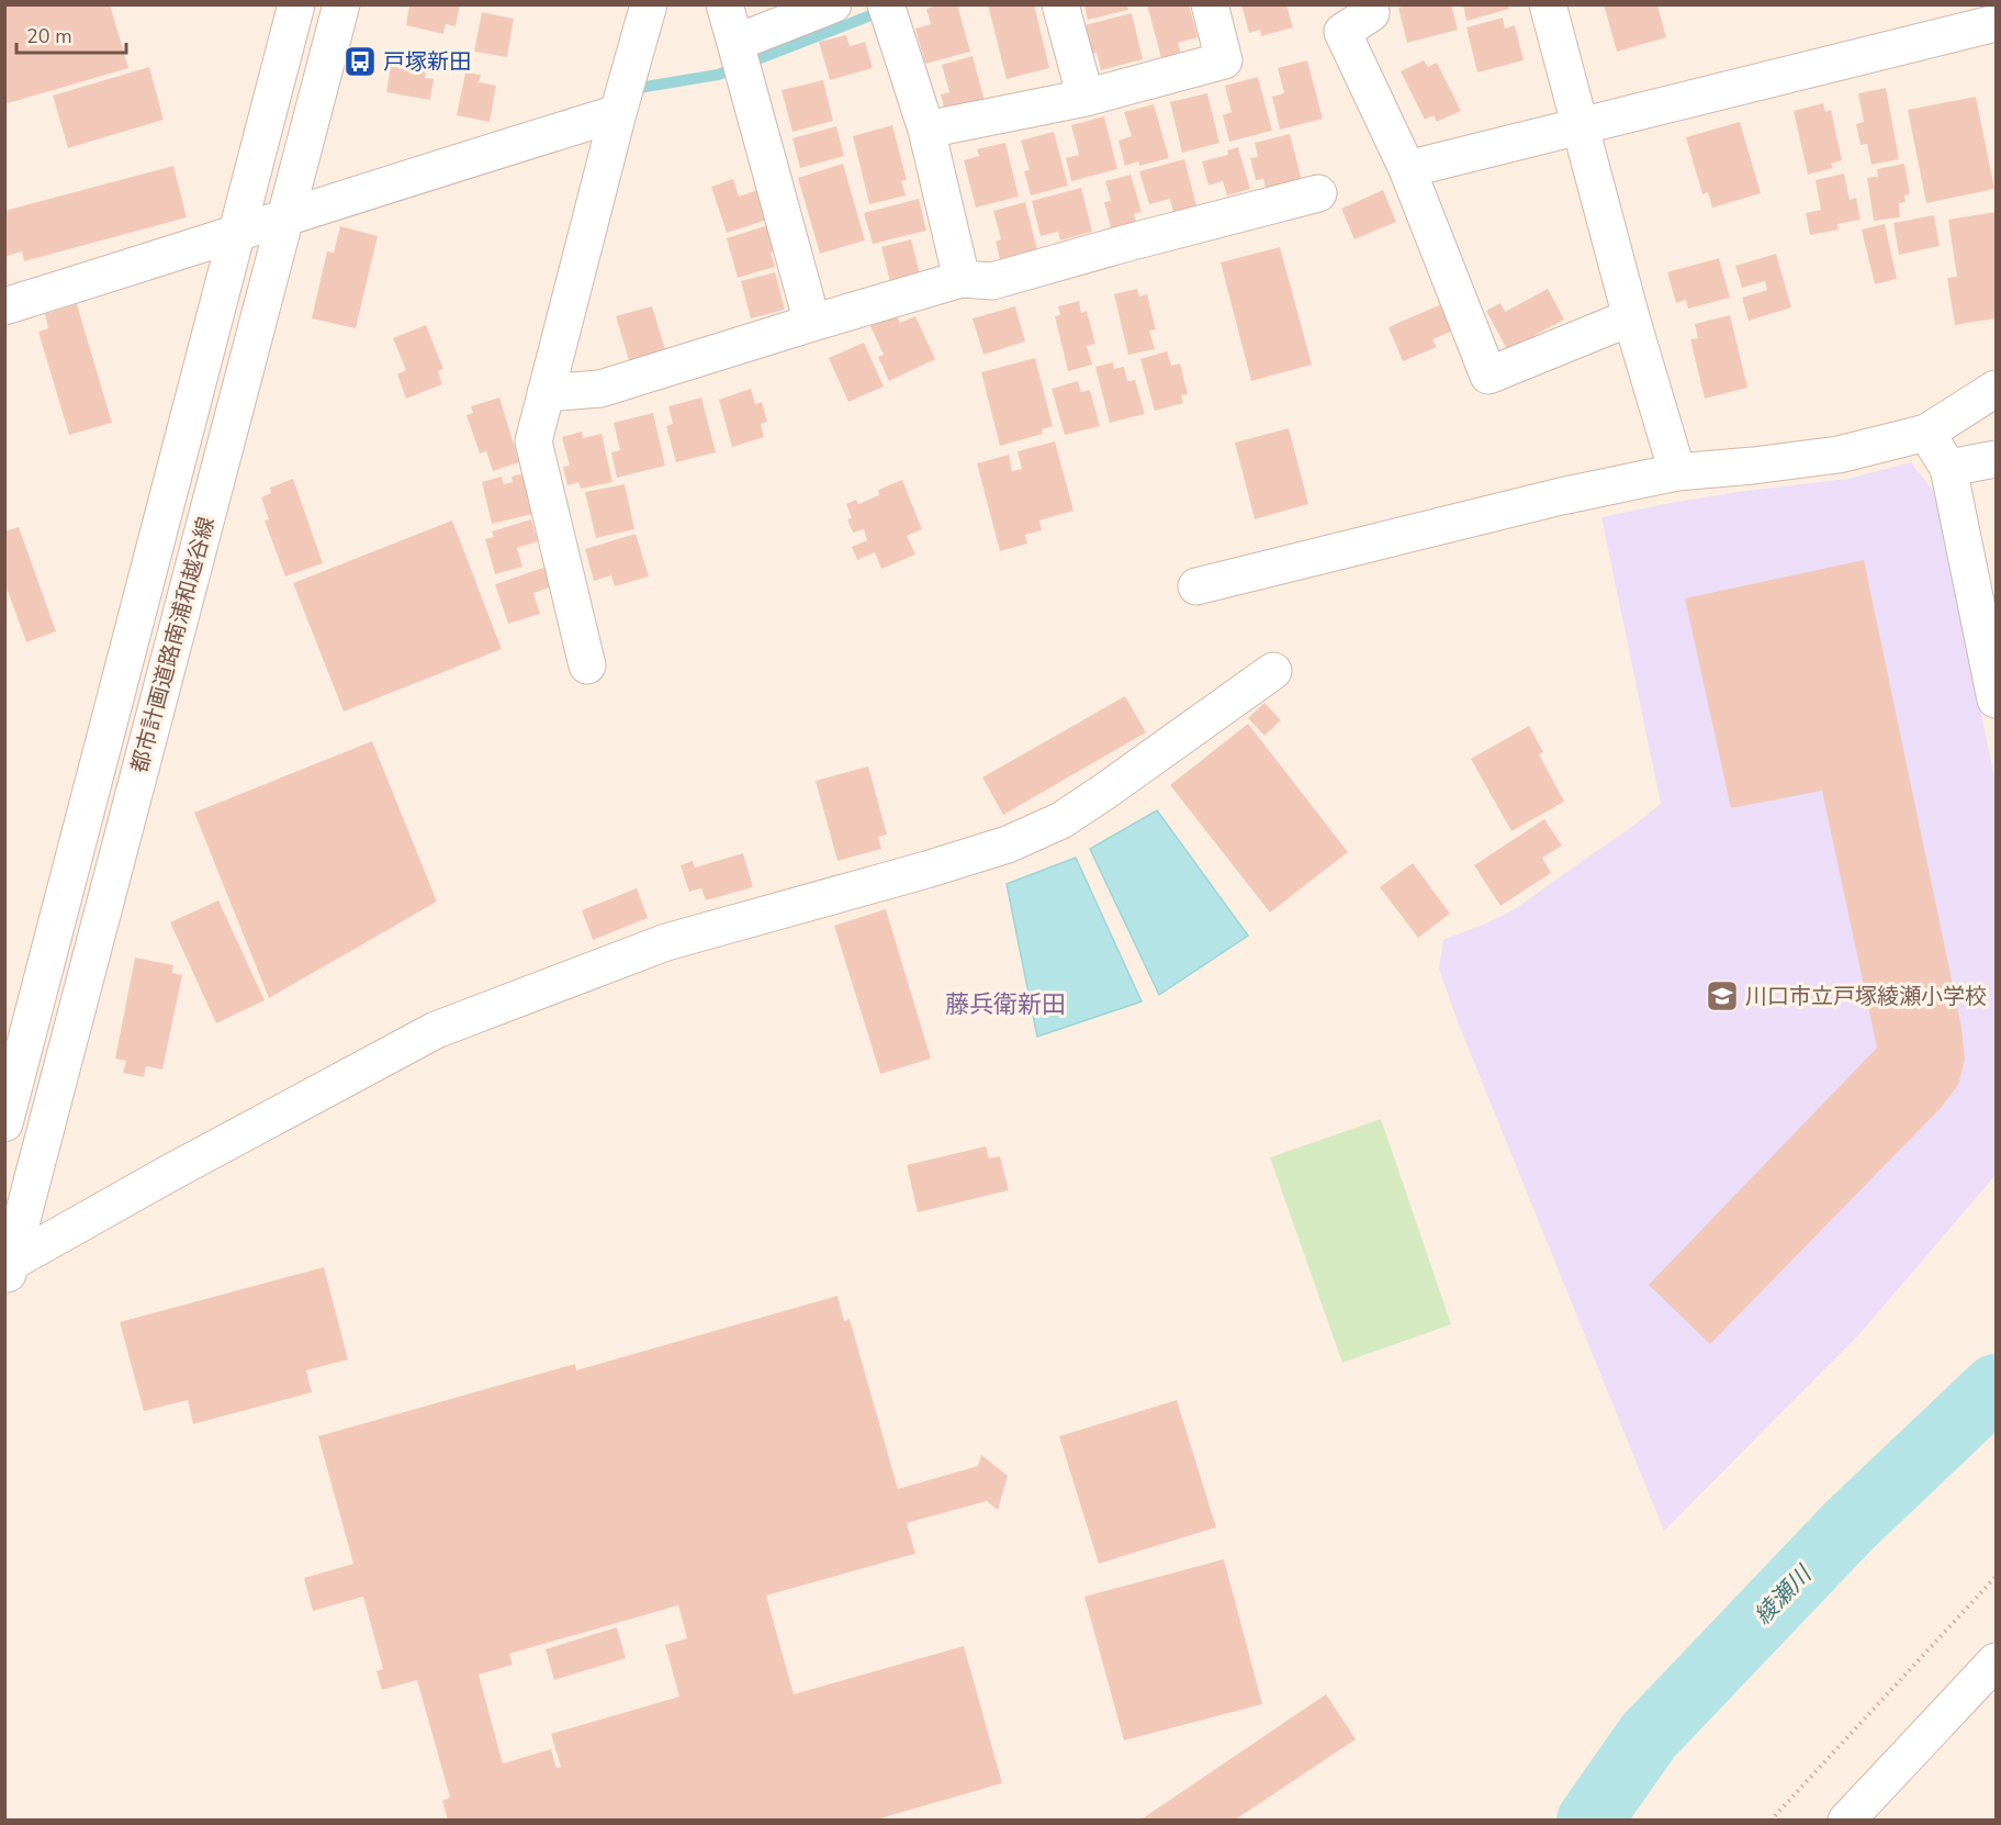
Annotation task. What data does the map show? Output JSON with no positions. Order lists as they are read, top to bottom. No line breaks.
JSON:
{"streets":{"street":["都市計画道路南浦和越谷線"]},"districts":["藤兵衛新田"],"water":["綾瀬川"],"places":{"bus stop":["戸塚新田"],"school or university":["川口市立戸塚綾瀬小学校"]},"scale_bar":"20 m"}
